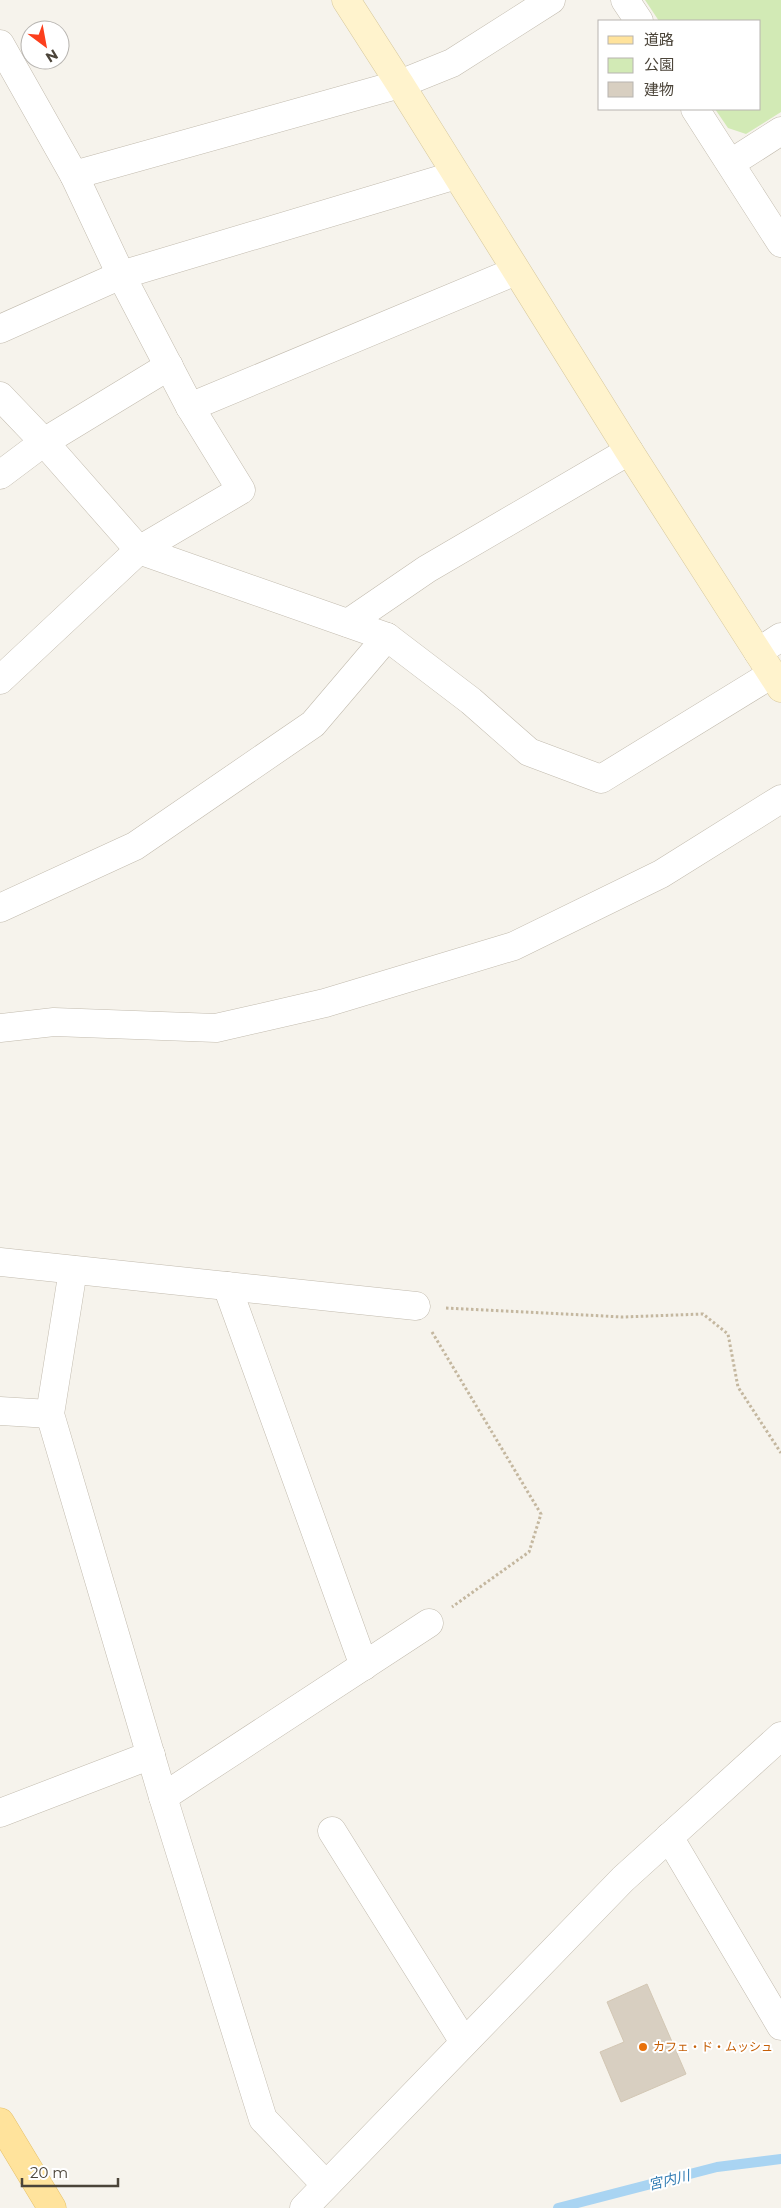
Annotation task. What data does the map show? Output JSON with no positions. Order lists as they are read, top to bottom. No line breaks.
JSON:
{"water":["宮内川"],"places":["カフェ・ド・ムッシュ"],"legend":["道路","公園","建物"],"scale_bar":"20 m","north":"bottom right"}
